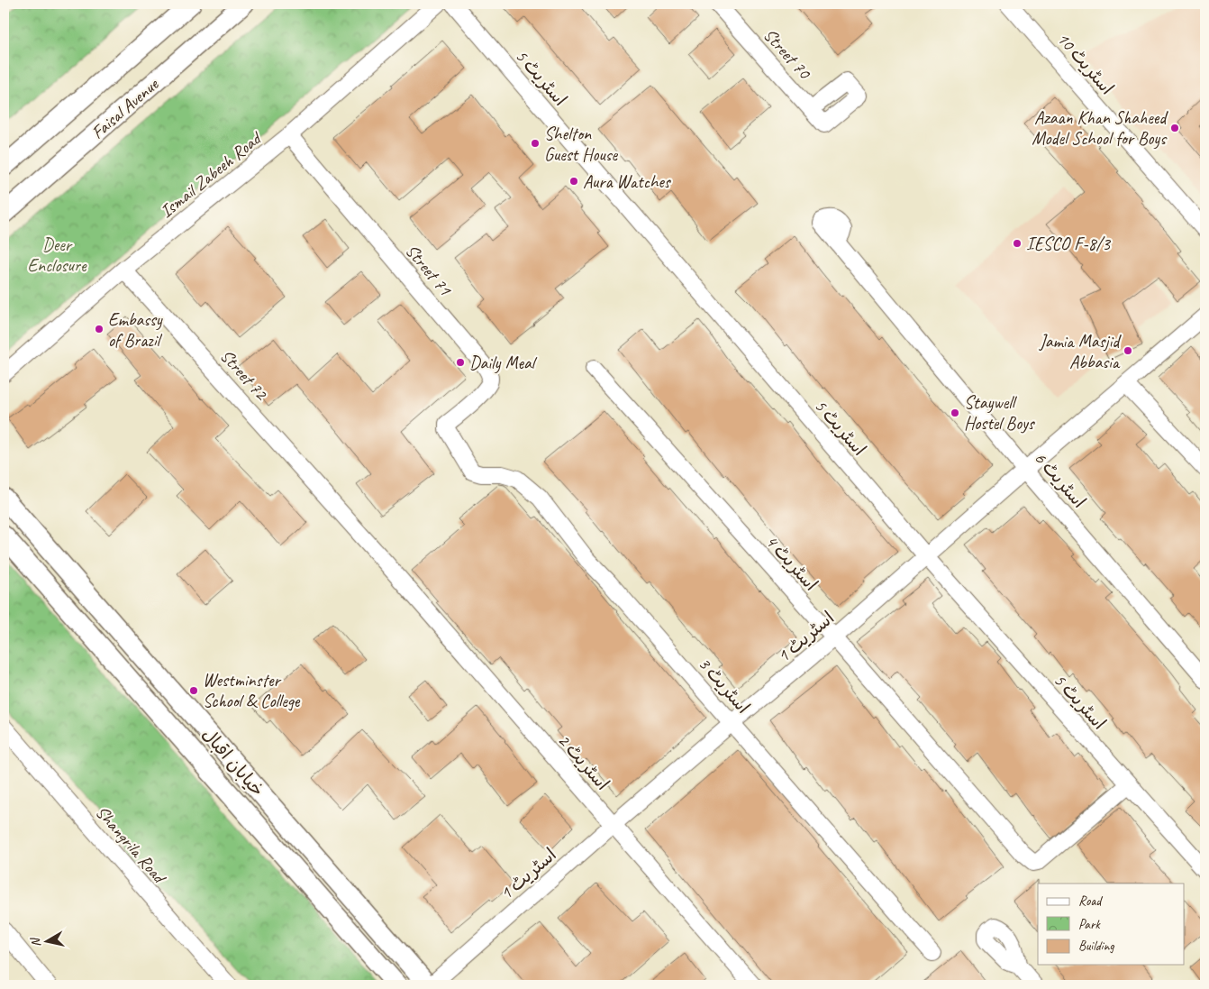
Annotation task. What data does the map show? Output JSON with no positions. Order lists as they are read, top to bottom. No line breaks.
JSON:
{"streets":{"main road":["Faisal Avenue","خیابان اقبال"],"street":["Street 70","اسٹریٹ 10","اسٹریٹ 5","Ismail Zabeeh Road","Street 71","Street 72","اسٹریٹ 6","اسٹریٹ 4","اسٹریٹ 1","اسٹریٹ 3","اسٹریٹ 2","Shangrila Road"]},"crossings":[["اسٹریٹ 5","اسٹریٹ 4"],["اسٹریٹ 5","اسٹریٹ 1"],["Ismail Zabeeh Road","Street 71"],["Ismail Zabeeh Road","Street 72"],["Street 71","اسٹریٹ 3"],["Street 72","اسٹریٹ 2"],["اسٹریٹ 6","اسٹریٹ 1"],["اسٹریٹ 4","اسٹریٹ 1"],["اسٹریٹ 1","اسٹریٹ 3"],["اسٹریٹ 1","خیابان اقبال"],["اسٹریٹ 1","اسٹریٹ 2"]],"parks":["Deer Enclosure"],"places":["Azaan Khan Shaheed Model School for Boys","Shelton Guest House","Aura Watches","IESCO F-8/3","Embassy of Brazil","Jamia Masjid Abbasia","Daily Meal","Staywell Hostel Boys","Westminster School & College"],"legend":["Road","Park","Building"],"north":"left"}
